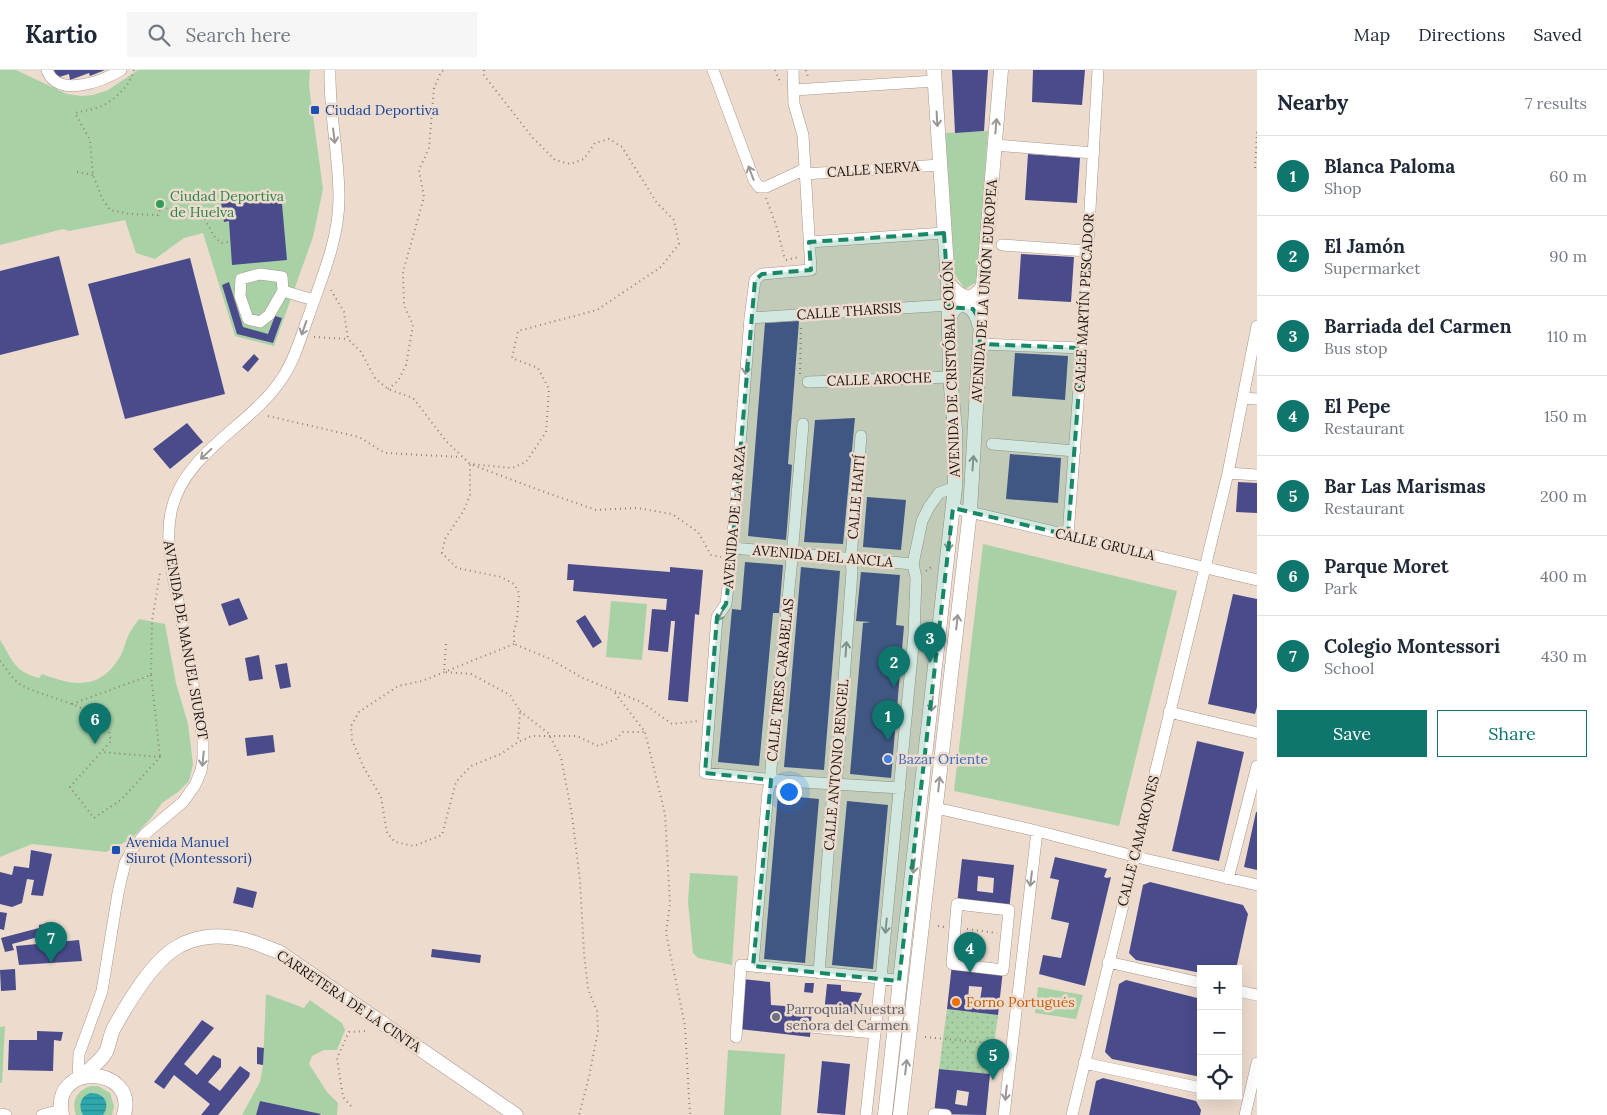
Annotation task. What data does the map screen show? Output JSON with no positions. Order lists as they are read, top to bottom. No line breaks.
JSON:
{"streets":{"main road":["AVENIDA DE LA UNIÓN EUROPEA","AVENIDA DE CRISTÓBAL COLÓN","CARRETERA DE LA CINTA"],"street":["CALLE NERVA","CALLE MARTÍN PESCADOR","CALLE THARSIS","CALLE AROCHE","CALLE HAITÍ","AVENIDA DE LA RAZA","CALLE GRULLA","AVENIDA DEL ANCLA","AVENIDA DE MANUEL SIUROT","CALLE TRES CARABELAS","CALLE ANTONIO RENGEL","CALLE CAMARONES"]},"crossings":[["CALLE NERVA","AVENIDA DE CRISTÓBAL COLÓN"],["AVENIDA DE LA UNIÓN EUROPEA","CALLE GRULLA"],["CALLE MARTÍN PESCADOR","CALLE GRULLA"],["CALLE THARSIS","AVENIDA DE CRISTÓBAL COLÓN"],["CALLE THARSIS","AVENIDA DE LA RAZA"],["AVENIDA DE CRISTÓBAL COLÓN","CALLE AROCHE"],["AVENIDA DE CRISTÓBAL COLÓN","CALLE GRULLA"],["CALLE HAITÍ","AVENIDA DEL ANCLA"],["CALLE HAITÍ","CALLE ANTONIO RENGEL"],["AVENIDA DE LA RAZA","AVENIDA DEL ANCLA"],["AVENIDA DE LA RAZA","CALLE TRES CARABELAS"],["CALLE GRULLA","CALLE CAMARONES"],["AVENIDA DEL ANCLA","CALLE TRES CARABELAS"],["AVENIDA DEL ANCLA","CALLE ANTONIO RENGEL"],["AVENIDA DE MANUEL SIUROT","CARRETERA DE LA CINTA"]],"one_way":["AVENIDA DE LA UNIÓN EUROPEA","AVENIDA DE LA RAZA","AVENIDA DE MANUEL SIUROT"],"places":{"transit":["Ciudad Deportiva","Avenida Manuel Siurot (Montessori)"],"other":["Ciudad Deportiva de Huelva","Bazar Oriente","Forno Portugués","Parroquia Nuestra señora del Carmen"]},"page":{"header":"Kartio","search":"Search here","nav":["Map","Directions","Saved"],"heading":["Nearby","7 results"],"list":[{"mark":"1","name":"Blanca Paloma","note":"Shop","value":"60 m"},{"mark":"2","name":"El Jamón","note":"Supermarket","value":"90 m"},{"mark":"3","name":"Barriada del Carmen","note":"Bus stop","value":"110 m"},{"mark":"4","name":"El Pepe","note":"Restaurant","value":"150 m"},{"mark":"5","name":"Bar Las Marismas","note":"Restaurant","value":"200 m"},{"mark":"6","name":"Parque Moret","note":"Park","value":"400 m"},{"mark":"7","name":"Colegio Montessori","note":"School","value":"430 m"}],"pins":["3","2","1","6","7","4","5"],"buttons":["Save","Share"],"map_buttons":["+","−"]}}
